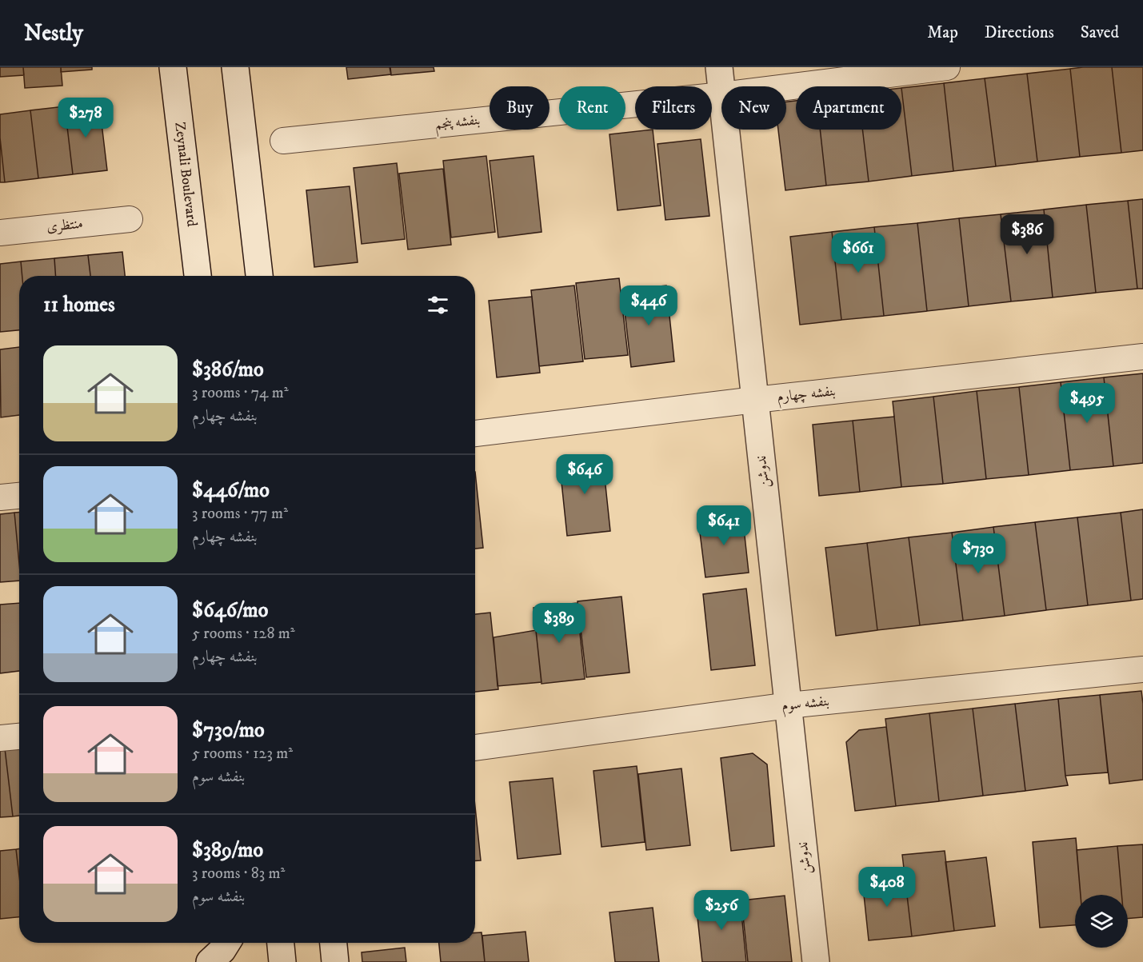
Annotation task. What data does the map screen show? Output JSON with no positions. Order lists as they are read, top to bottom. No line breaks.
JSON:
{"streets":{"street":["بنفشه پنجم","Zeynali Boulevard","منتظری","بنفشه چهارم","ندوشن","بنفشه سوم"]},"crossings":[["بنفشه چهارم","ندوشن"],["ندوشن","بنفشه سوم"]],"page":{"header":"Nestly","nav":["Map","Directions","Saved"],"chip":["Buy","Rent","Filters","New","Apartment"],"price":["$278","$386","$661","$446","$495","$646","$641","$730","$389","$408","$256"],"heading":"11 homes","list":[{"name":"$386/mo","note":"3 rooms · 74 m² · بنفشه چهارم"},{"name":"$446/mo","note":"3 rooms · 77 m² · بنفشه چهارم"},{"name":"$646/mo","note":"5 rooms · 128 m² · بنفشه چهارم"},{"name":"$730/mo","note":"5 rooms · 123 m² · بنفشه سوم"},{"name":"$389/mo","note":"3 rooms · 83 m² · بنفشه سوم"}]}}
